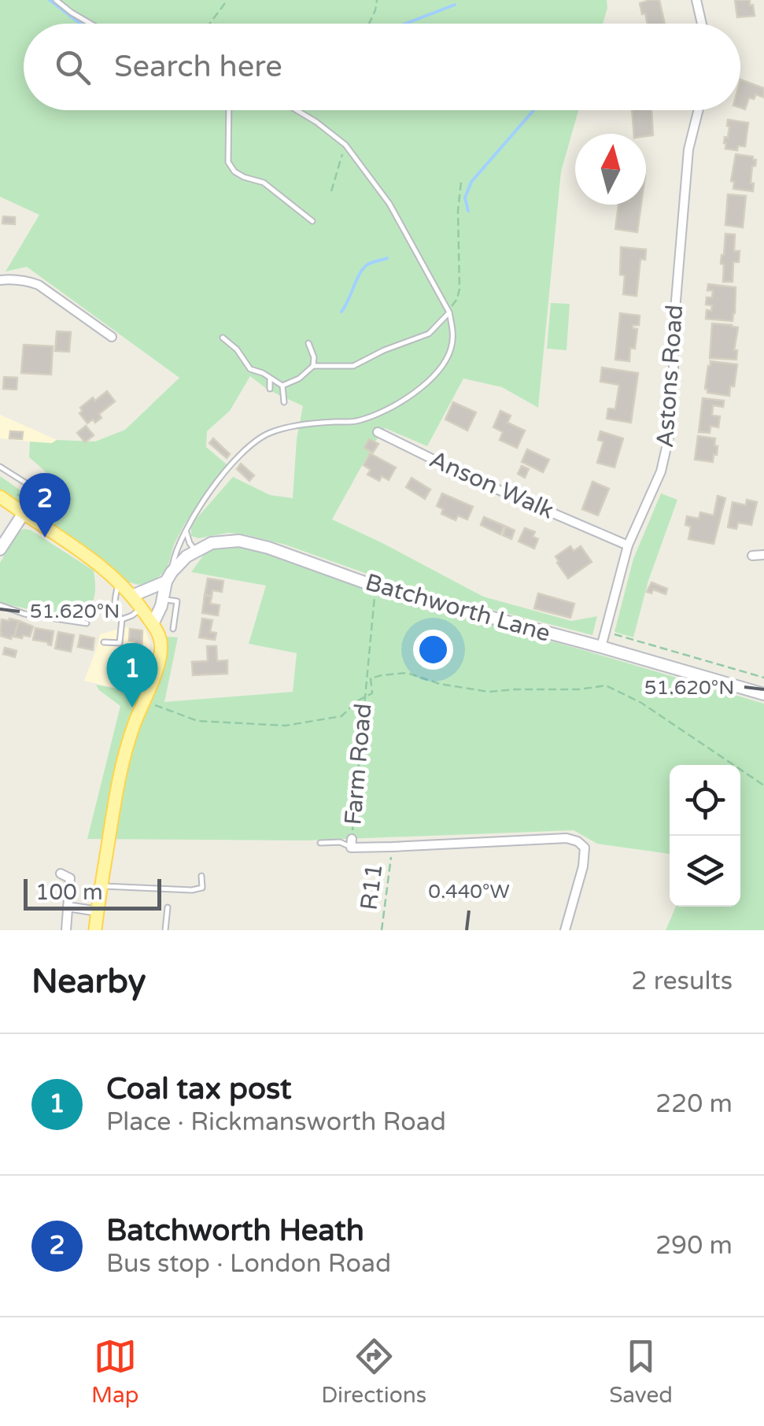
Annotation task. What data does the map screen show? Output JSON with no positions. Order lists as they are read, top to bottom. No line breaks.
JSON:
{"streets":{"street":["Astons Road","Anson Walk","Batchworth Lane","Farm Road"],"path":["R11"]},"crossings":[["Astons Road","Anson Walk"],["Astons Road","Batchworth Lane"],["Batchworth Lane","Farm Road"],["Farm Road","R11"]],"scale_bar":"100 m","north":"top","page":{"search":"Search here","pins":["2","1"],"scale":"100 m","heading":["Nearby","2 results"],"list":[{"mark":"1","name":"Coal tax post","note":"Place · Rickmansworth Road","value":"220 m"},{"mark":"2","name":"Batchworth Heath","note":"Bus stop · London Road","value":"290 m"}],"nav":["Map","Directions","Saved"]},"coordinates":["51.620°N","0.440°W"]}
